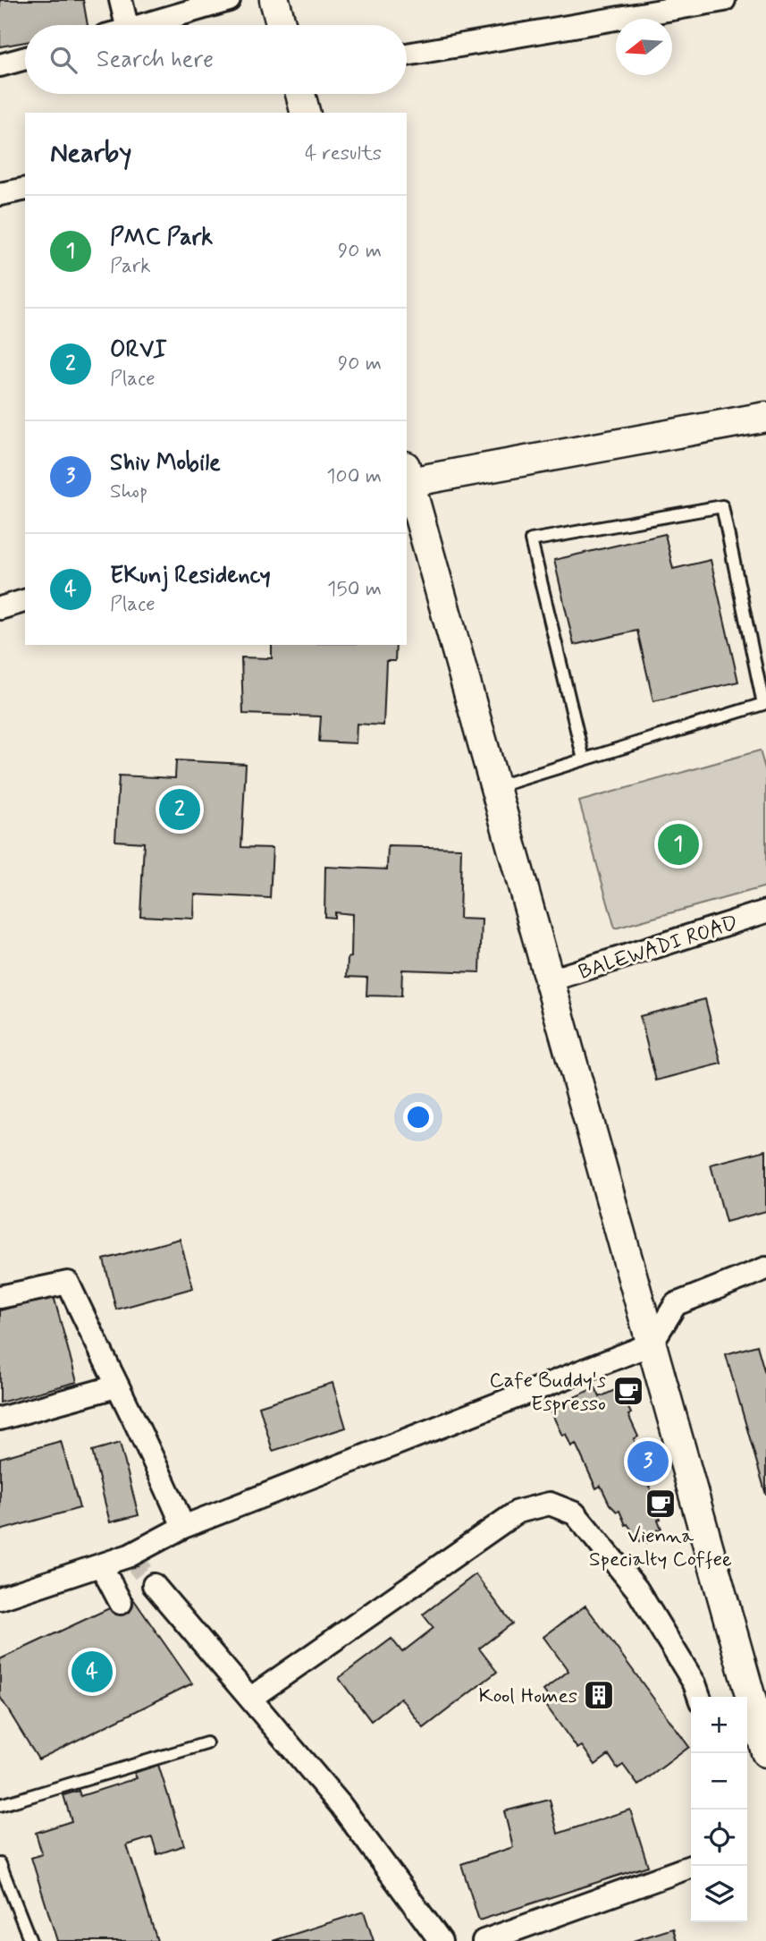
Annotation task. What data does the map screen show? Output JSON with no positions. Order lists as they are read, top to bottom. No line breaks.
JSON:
{"streets":{"street":["BALEWADI ROAD"]},"places":{"cafe":["Cafe Buddy's Espresso","Vienna Specialty Coffee"],"building":["Kool Homes"]},"north":"left","page":{"search":"Search here","heading":["Nearby","4 results"],"list":[{"mark":"1","name":"PMC Park","note":"Park","value":"90 m"},{"mark":"2","name":"ORVI","note":"Place","value":"90 m"},{"mark":"3","name":"Shiv Mobile","note":"Shop","value":"100 m"},{"mark":"4","name":"EKunj Residency","note":"Place","value":"150 m"}],"pins":["2","1","3","4"],"map_buttons":["+","−"]}}
